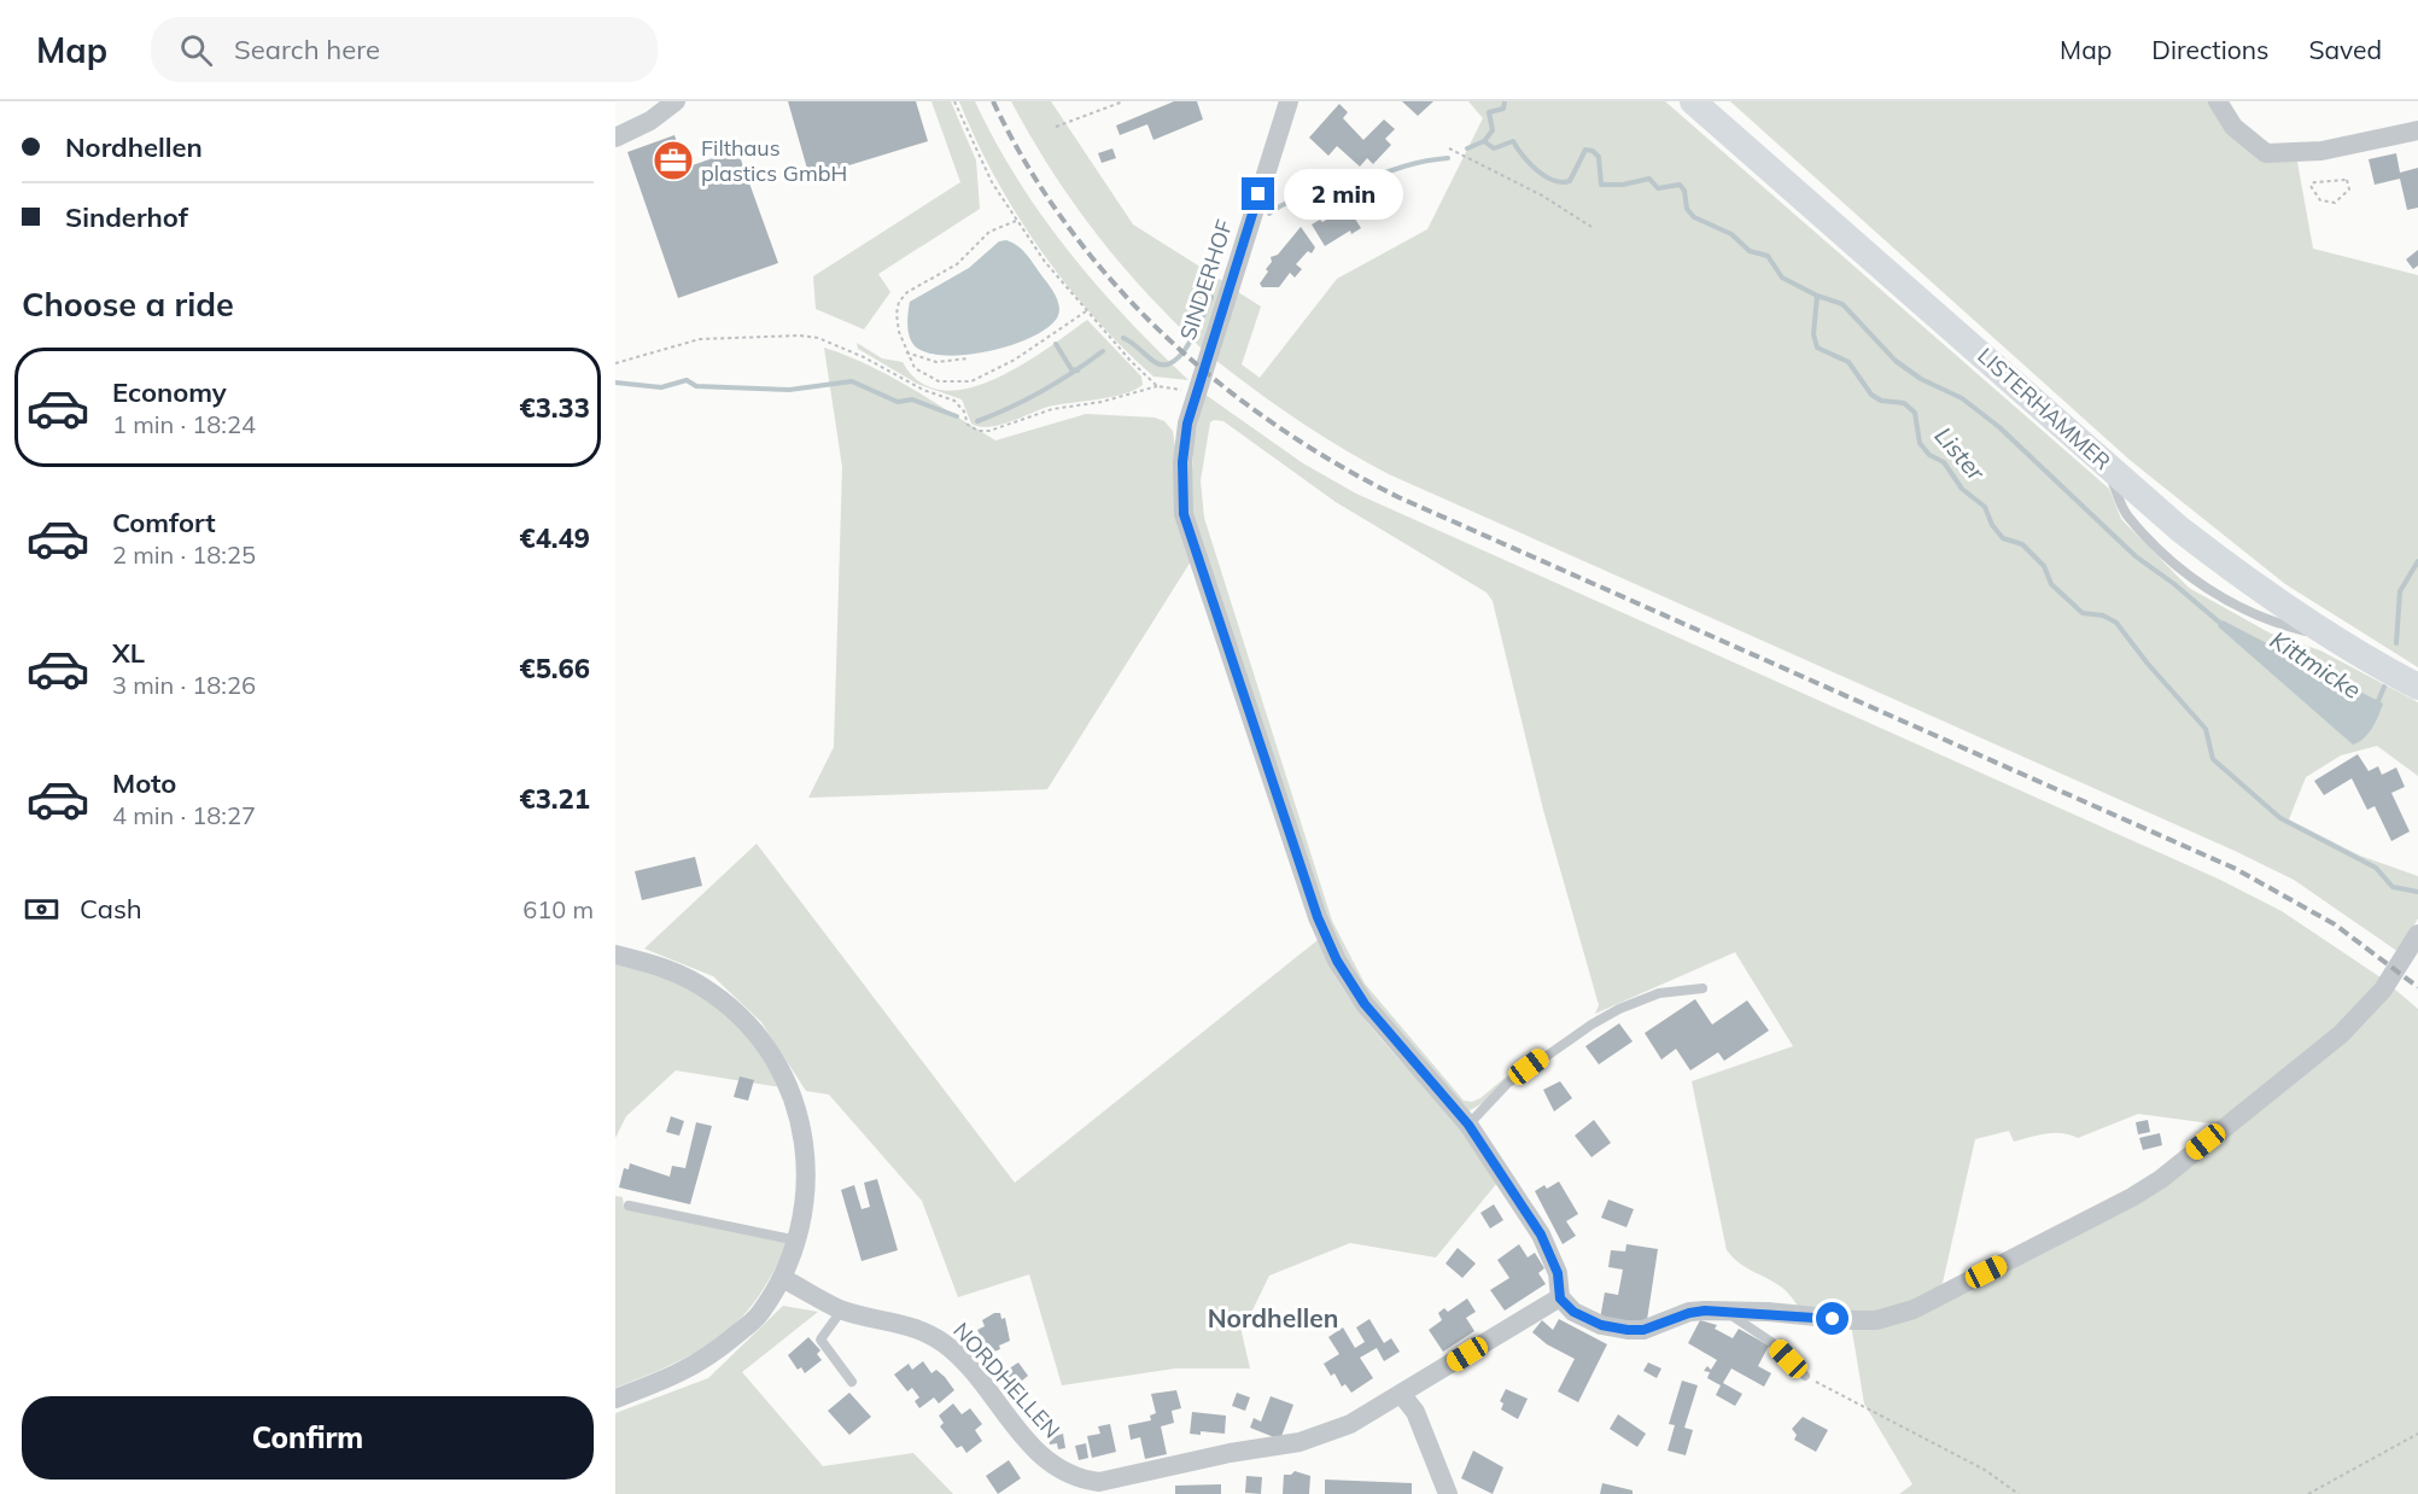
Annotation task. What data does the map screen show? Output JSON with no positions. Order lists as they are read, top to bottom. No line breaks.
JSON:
{"streets":{"main road":["LISTERHAMMER"],"street":["SINDERHOF","NORDHELLEN"]},"districts":["Nordhellen"],"water":["Lister","Kittmicke"],"places":{"office":["Filthaus plastics GmbH"]},"page":{"header":"Map","search":"Search here","nav":["Map","Directions","Saved"],"banner":["Nordhellen","Sinderhof"],"bubble":"2 min","heading":"Choose a ride","list":[{"name":"Economy","note":"1 min · 18:24","value":"€3.33"},{"name":"Comfort","note":"2 min · 18:25","value":"€4.49"},{"name":"XL","note":"3 min · 18:26","value":"€5.66"},{"name":"Moto","note":"4 min · 18:27","value":"€3.21"}],"pay":["Cash","610 m"],"buttons":"Confirm"}}
